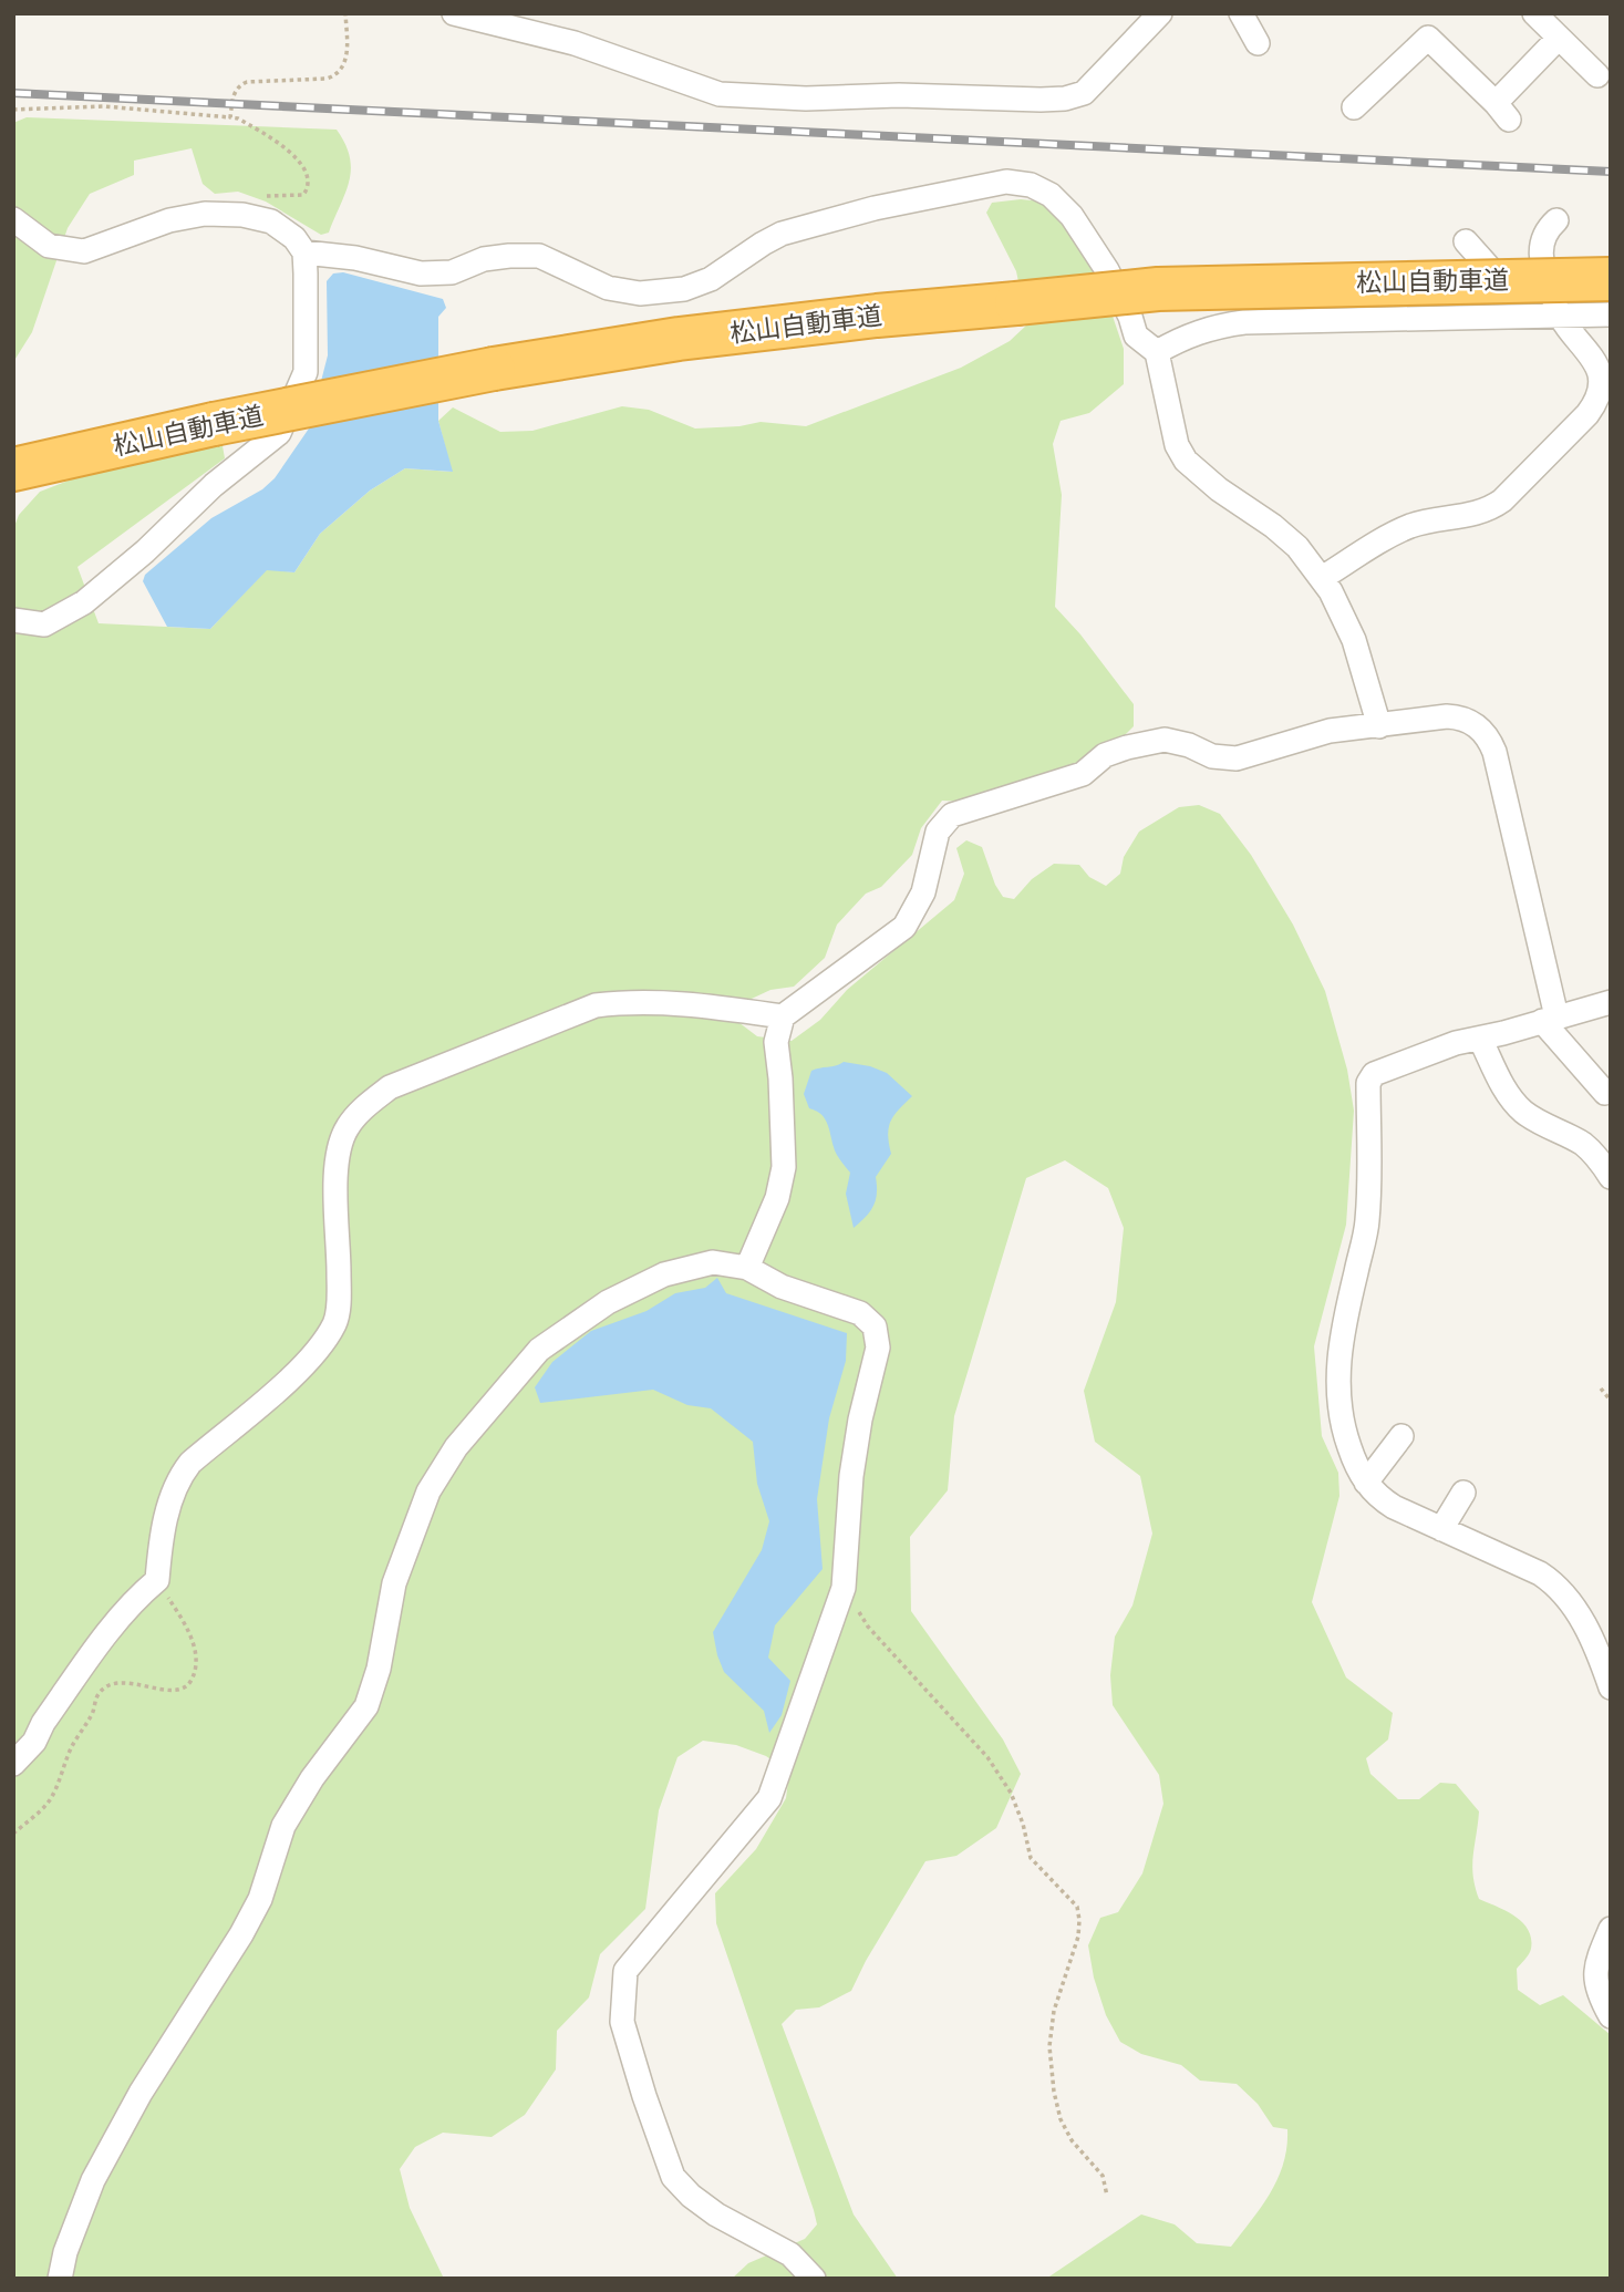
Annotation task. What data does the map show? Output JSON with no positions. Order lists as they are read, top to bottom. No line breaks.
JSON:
{"streets":{"highway":["松山自動車道"]}}
